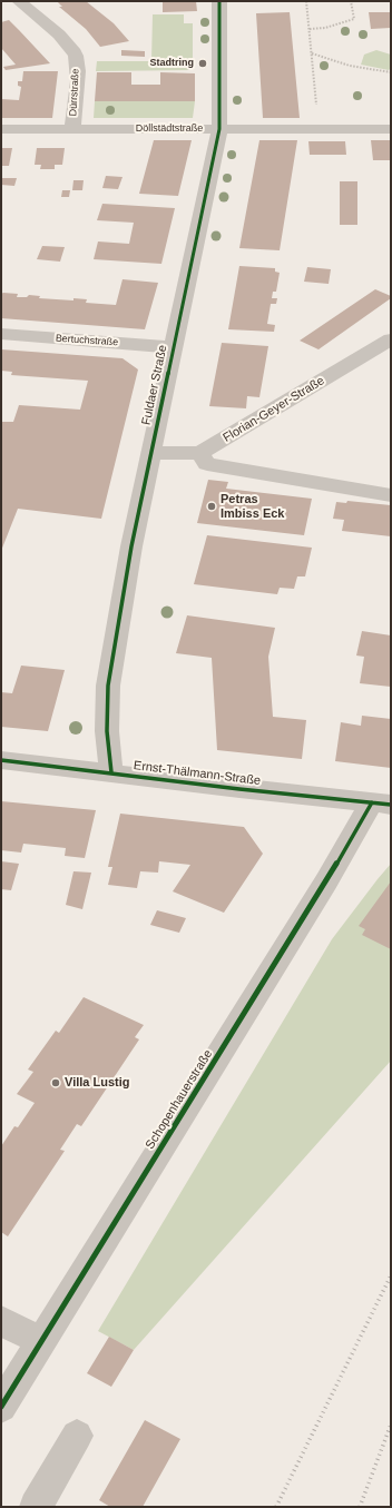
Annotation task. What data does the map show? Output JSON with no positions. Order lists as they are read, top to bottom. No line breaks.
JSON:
{"streets":{"street":["Dürrstraße","Döllstädtstraße","Bertuchstraße","Fuldaer Straße","Florian-Geyer-Straße","Ernst-Thälmann-Straße","Schopenhauerstraße"]},"crossings":[["Dürrstraße","Döllstädtstraße"],["Döllstädtstraße","Fuldaer Straße"],["Bertuchstraße","Fuldaer Straße"],["Fuldaer Straße","Ernst-Thälmann-Straße"],["Ernst-Thälmann-Straße","Schopenhauerstraße"]],"places":["Stadtring","Petras Imbiss Eck","Villa Lustig"]}
